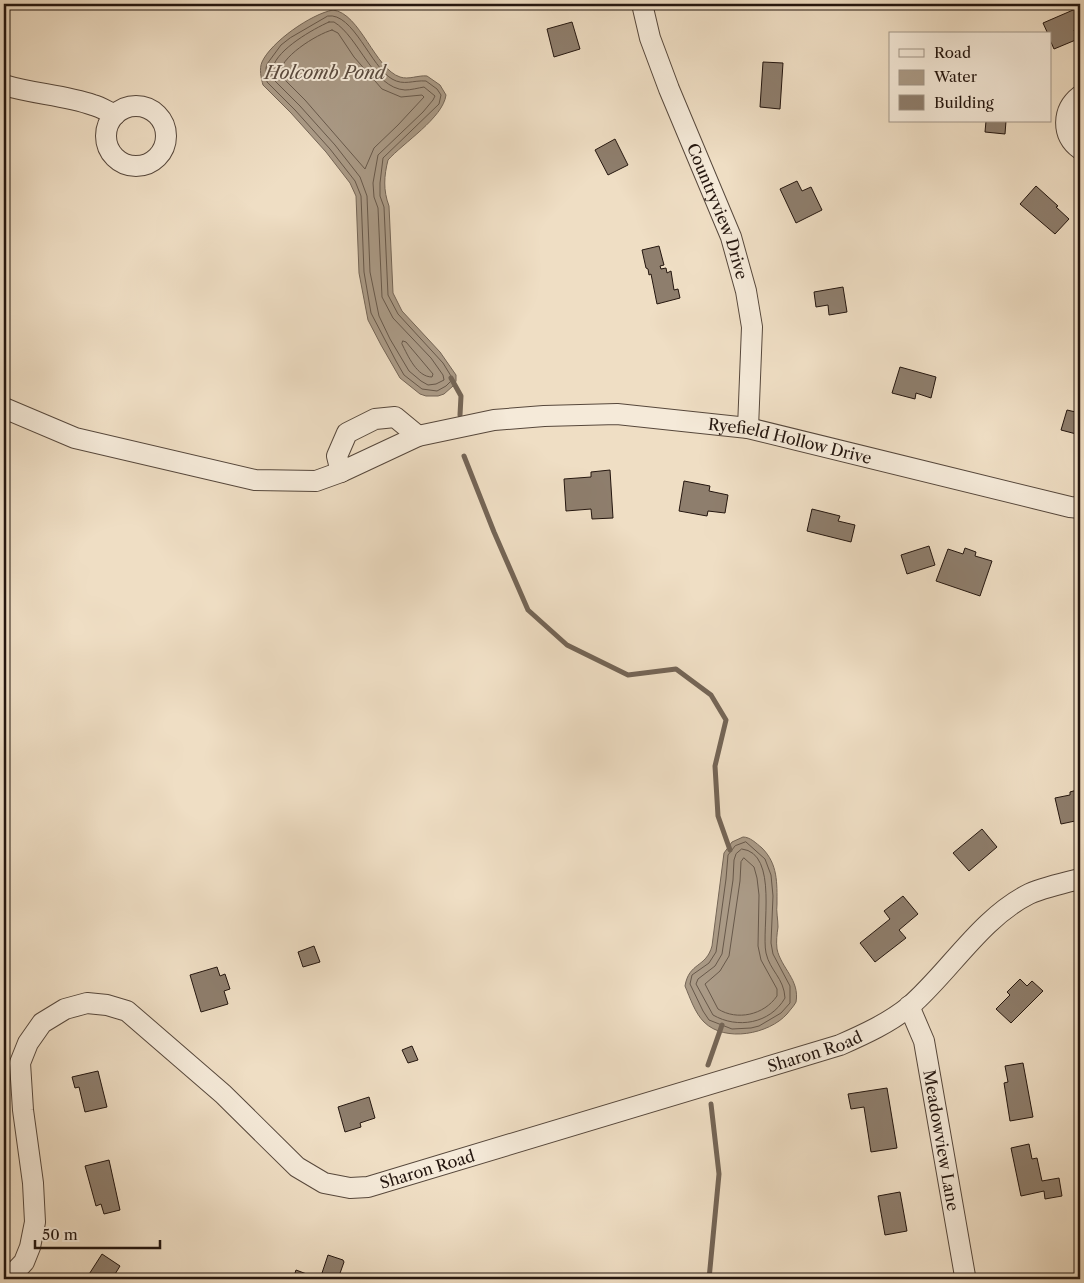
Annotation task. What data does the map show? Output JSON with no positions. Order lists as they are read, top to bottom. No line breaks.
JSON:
{"streets":{"street":["Countryview Drive","Ryefield Hollow Drive","Sharon Road","Meadowview Lane"]},"crossings":[["Countryview Drive","Ryefield Hollow Drive"],["Sharon Road","Meadowview Lane"]],"water":["Holcomb Pond"],"legend":["Road","Water","Building"],"scale_bar":"50 m"}
